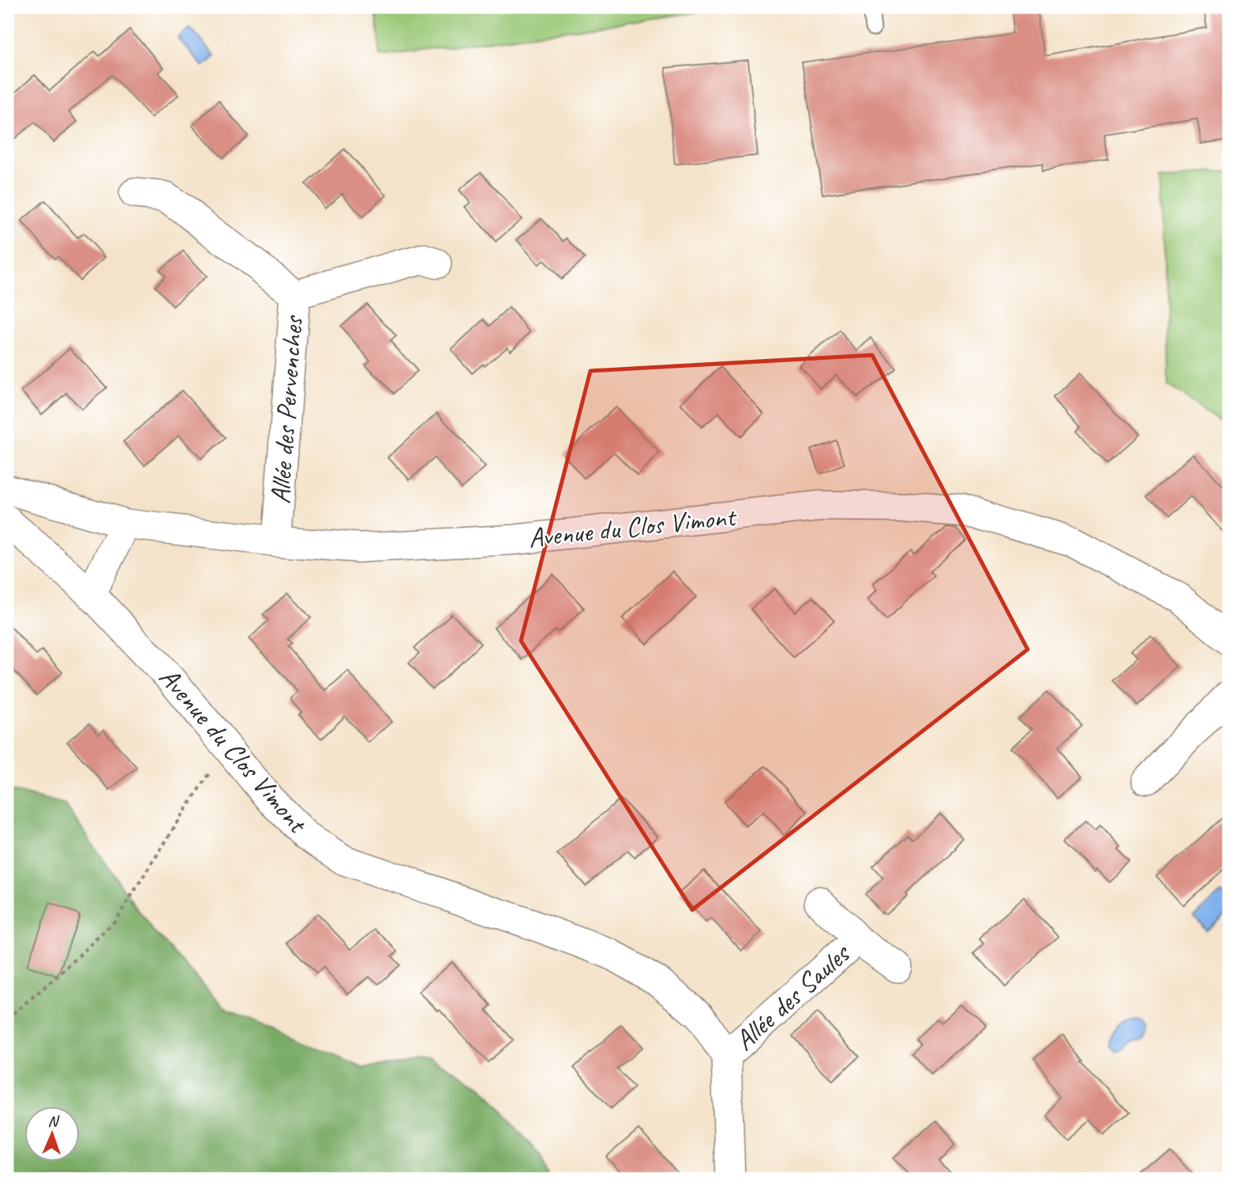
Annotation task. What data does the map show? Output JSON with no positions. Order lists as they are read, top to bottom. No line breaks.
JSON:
{"streets":{"street":["Allée des Pervenches","Avenue du Clos Vimont","Allée des Saules"]},"crossings":[["Allée des Pervenches","Avenue du Clos Vimont"],["Avenue du Clos Vimont","Allée des Saules"]],"north":"top"}
